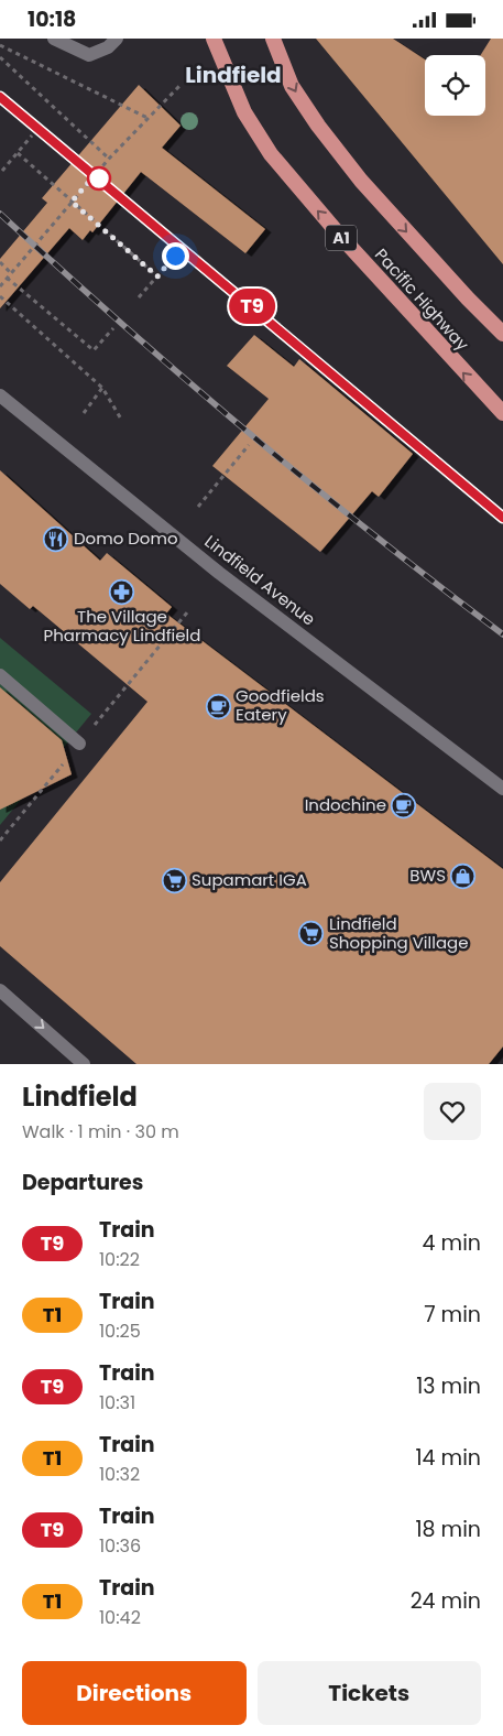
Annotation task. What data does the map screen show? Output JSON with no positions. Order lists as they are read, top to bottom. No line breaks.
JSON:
{"streets":{"highway":["A1","Pacific Highway"],"street":["Lindfield Avenue"]},"districts":["Lindfield"],"places":{"restaurant":["Domo Domo"],"pharmacy":["The Village Pharmacy Lindfield"],"cafe":["Goodfields Eatery","Indochine"],"shop":["BWS"],"supermarket":["Supamart IGA","Lindfield Shopping Village"]},"page":{"status":"10:18","on_map":"T9","heading":[["Lindfield","Walk · 1 min · 30 m"],"Departures"],"list":[{"mark":"T9","name":"Train","note":"10:22","value":"4 min"},{"mark":"T1","name":"Train","note":"10:25","value":"7 min"},{"mark":"T9","name":"Train","note":"10:31","value":"13 min"},{"mark":"T1","name":"Train","note":"10:32","value":"14 min"},{"mark":"T9","name":"Train","note":"10:36","value":"18 min"},{"mark":"T1","name":"Train","note":"10:42","value":"24 min"}],"buttons":["Directions","Tickets"]}}
